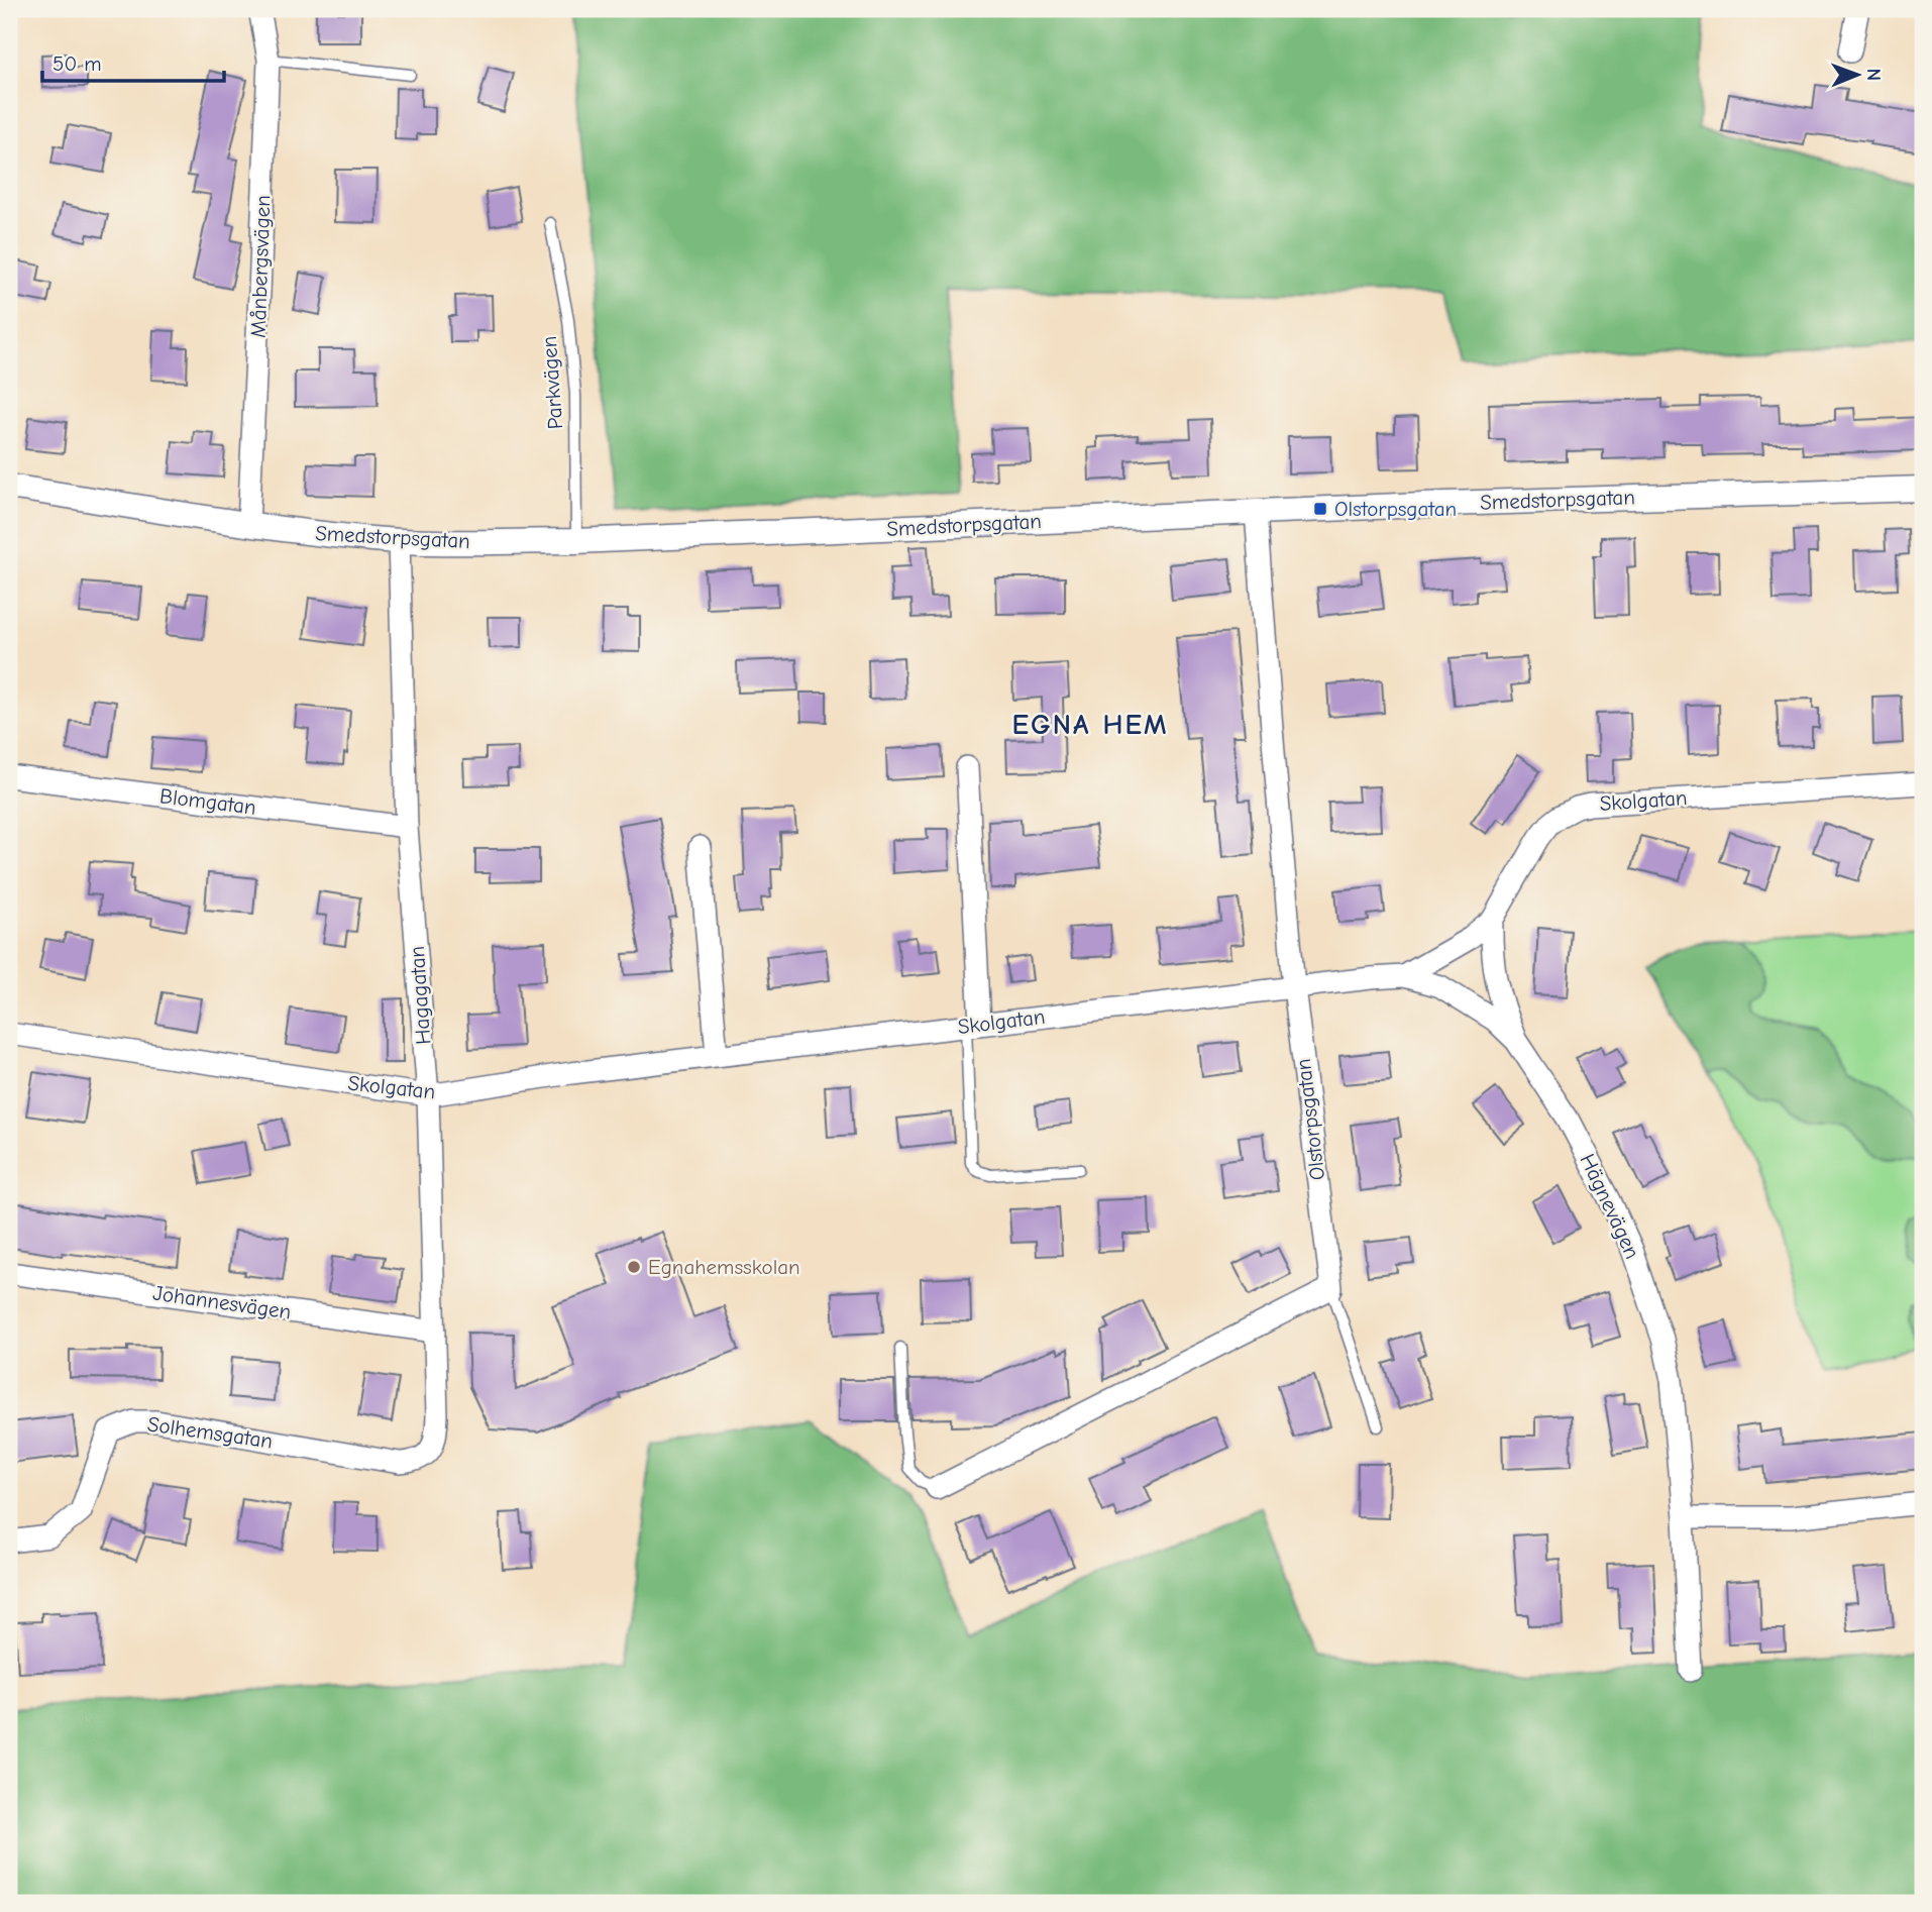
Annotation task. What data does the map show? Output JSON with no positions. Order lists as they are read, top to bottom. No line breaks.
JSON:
{"streets":{"street":["Månbergsvägen","Smedstorpsgatan","Skolgatan","Blomgatan","Hagagatan","Olstorpsgatan","Hägnevägen","Johannesvägen","Solhemsgatan"],"lane":["Parkvägen"]},"crossings":[["Månbergsvägen","Smedstorpsgatan"],["Parkvägen","Smedstorpsgatan"],["Smedstorpsgatan","Hagagatan"],["Smedstorpsgatan","Olstorpsgatan"],["Skolgatan","Hagagatan"],["Skolgatan","Olstorpsgatan"],["Skolgatan","Hägnevägen"],["Blomgatan","Hagagatan"],["Hagagatan","Johannesvägen"],["Hagagatan","Solhemsgatan"]],"districts":["EGNA HEM"],"places":{"transit":["Olstorpsgatan"],"other":["Egnahemsskolan"]},"scale_bar":"50 m","north":"right"}
